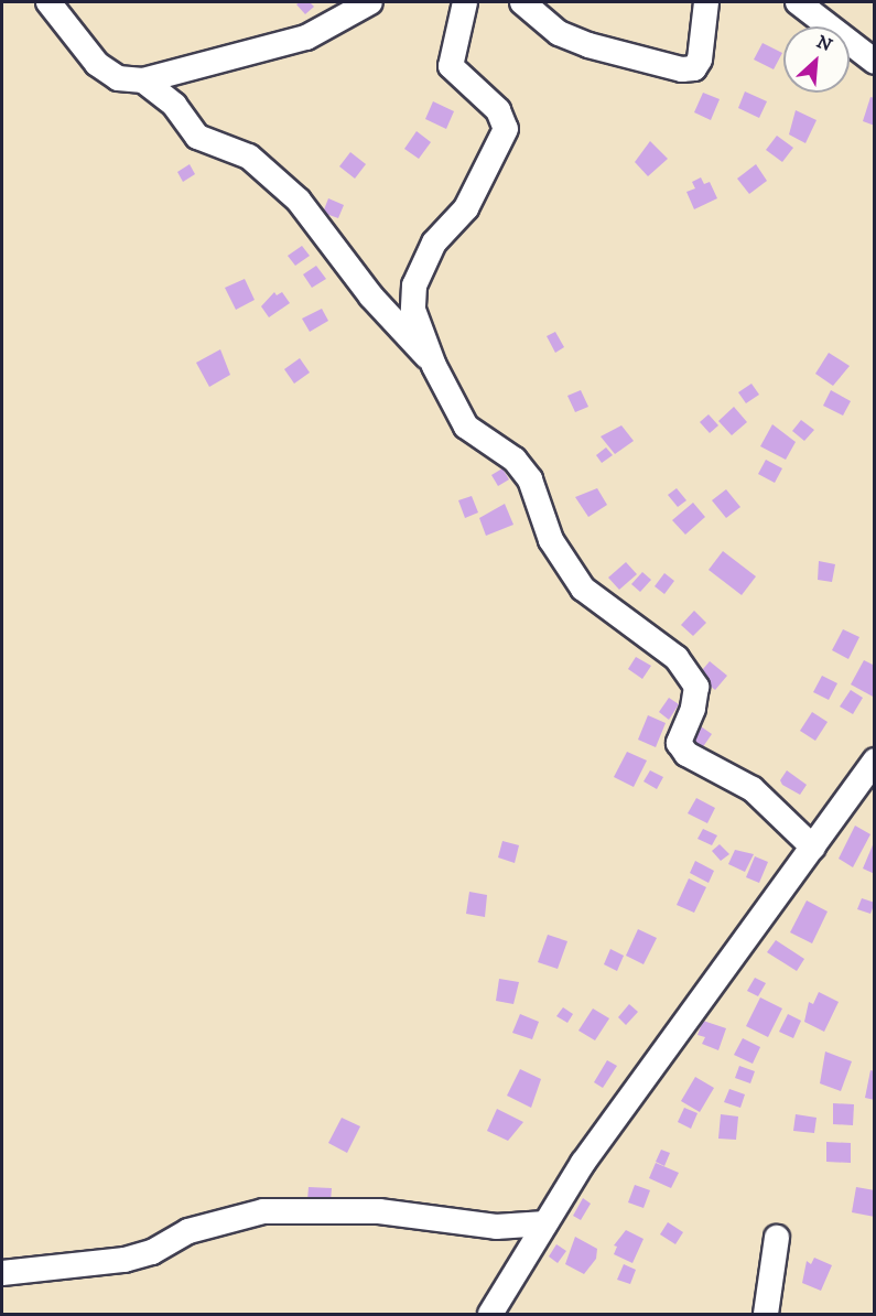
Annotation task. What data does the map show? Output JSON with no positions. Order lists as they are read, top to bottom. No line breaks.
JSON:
{"north":"top right"}
